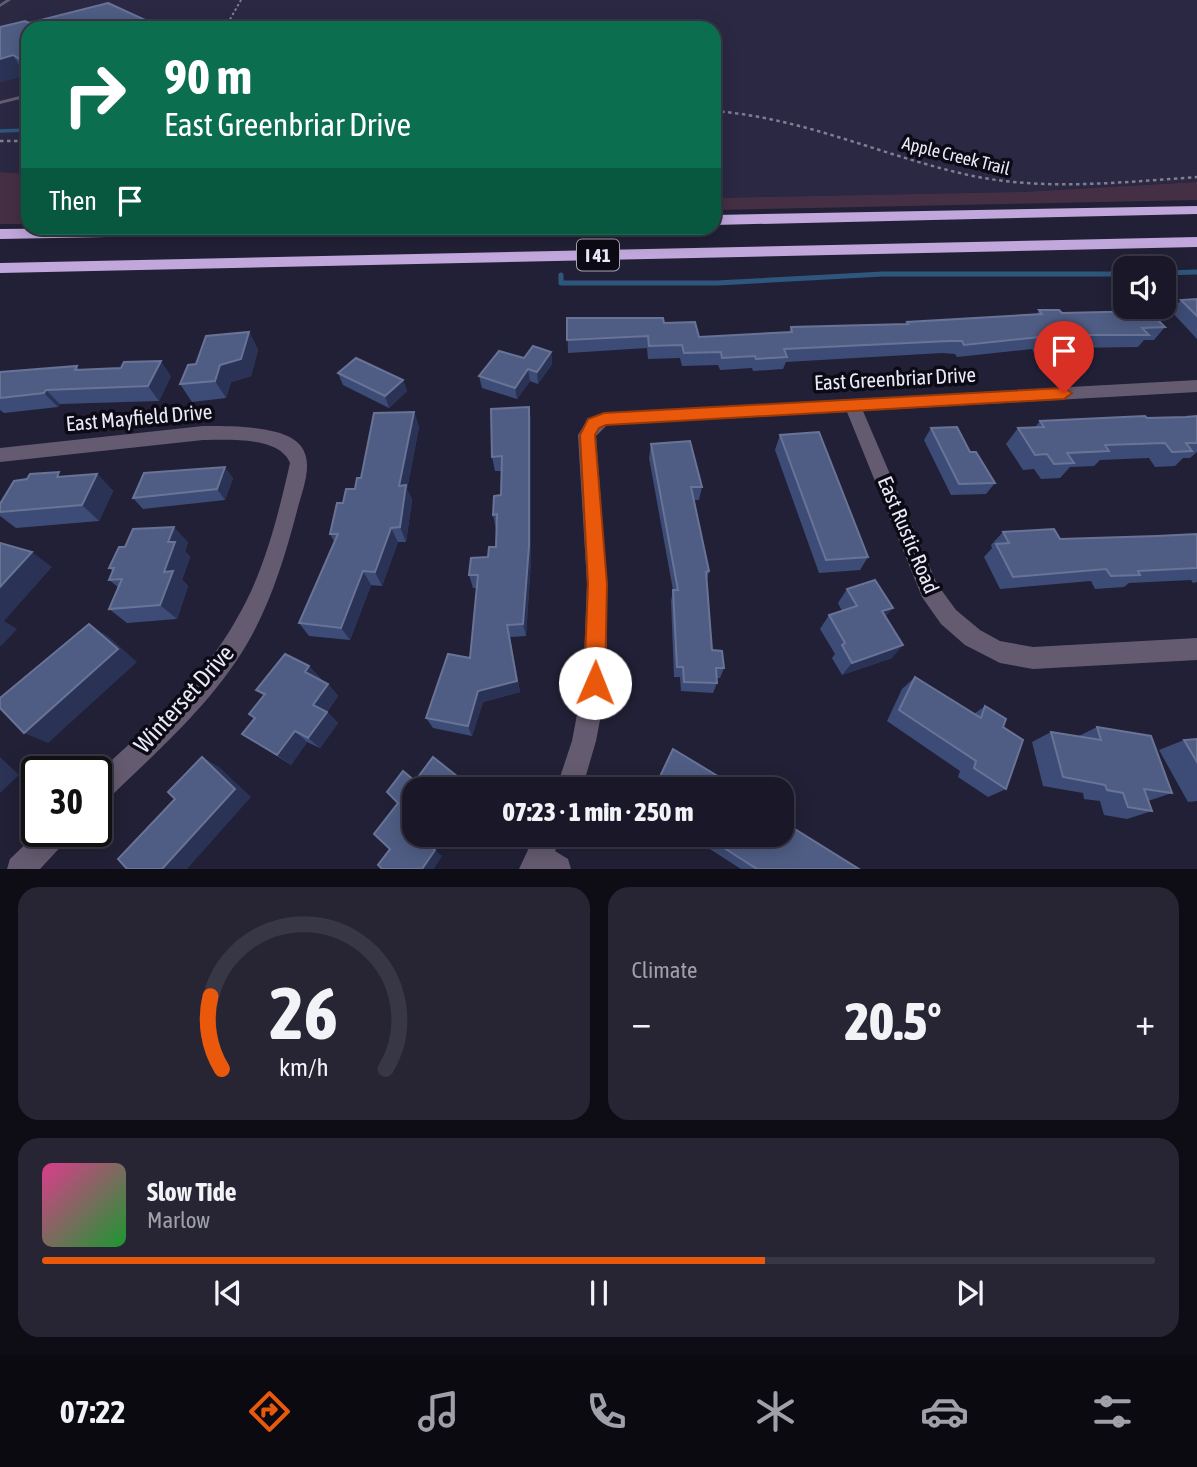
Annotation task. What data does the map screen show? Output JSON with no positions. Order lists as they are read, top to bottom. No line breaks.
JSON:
{"streets":{"highway":["I 41"],"street":["East Greenbriar Drive","East Mayfield Drive","East Rustic Road","Winterset Drive"],"path":["Apple Creek Trail"]},"crossings":[["East Greenbriar Drive","East Rustic Road"],["East Mayfield Drive","Winterset Drive"]],"page":{"turn":["90 m","East Greenbriar Drive"],"then":"Then","limit":"30","trip":"07:23 · 1 min · 250 m","tile":"Climate","heat":["−","20.5°","+"],"song":["Slow Tide","Marlow"],"tabs":"07:22","gauge":["26","km/h"]}}
